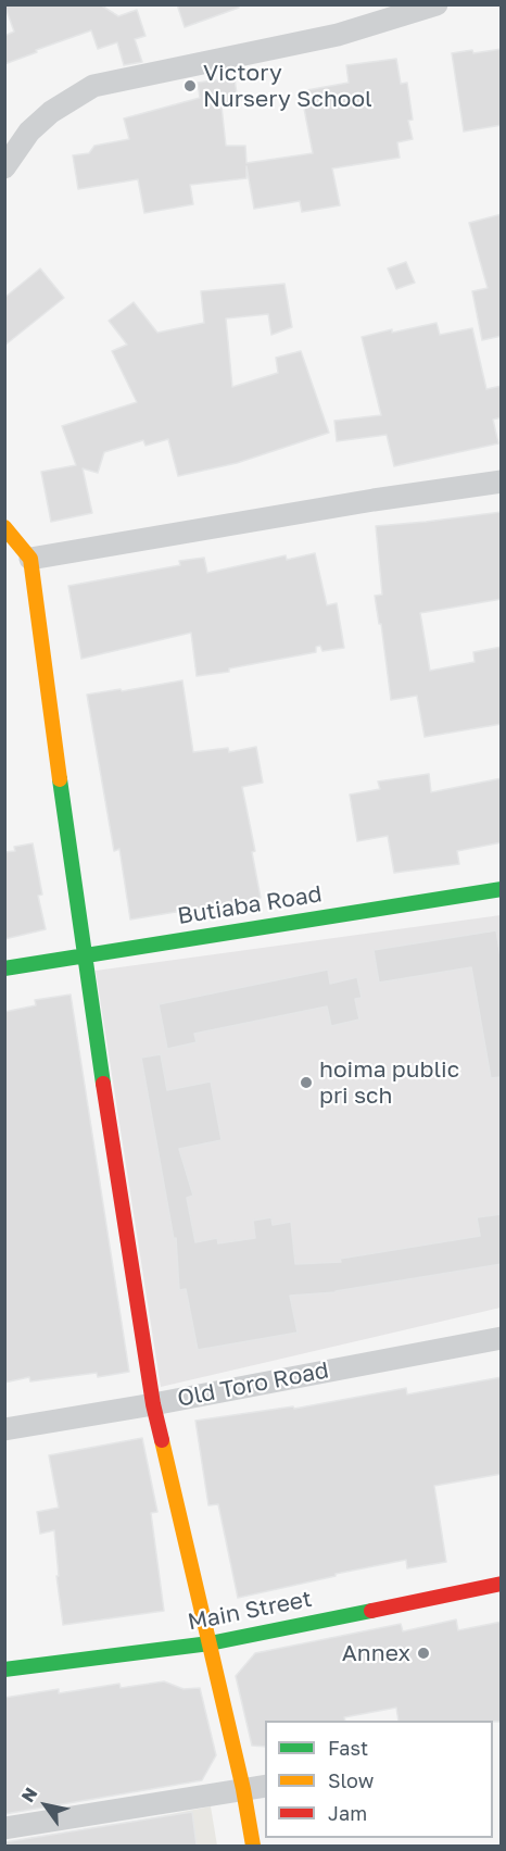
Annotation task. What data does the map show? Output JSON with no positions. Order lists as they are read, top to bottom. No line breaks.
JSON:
{"streets":{"street":["Butiaba Road","Old Toro Road","Main Street"]},"places":["Victory Nursery School","hoima public pri sch","Annex"],"legend":["Fast","Slow","Jam"],"north":"top left"}
